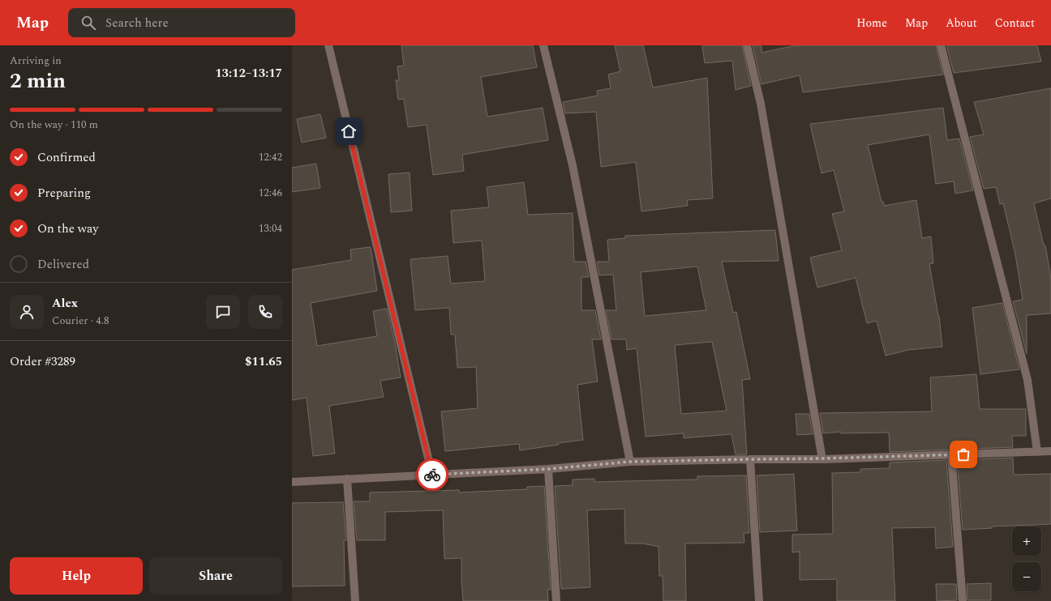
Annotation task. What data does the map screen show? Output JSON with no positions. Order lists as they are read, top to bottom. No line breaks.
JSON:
{"page":{"header":"Map","search":"Search here","nav":["Home","Map","About","Contact"],"heading":["2 min","Arriving in","13:12–13:17"],"panel":["Alex","Courier · 4.8","Order #3289","$11.65"],"bar":"On the way · 110 m","list":[["Confirmed","12:42"],["Preparing","12:46"],["On the way","13:04"],"Delivered"],"map_buttons":["+","−"],"buttons":["Help","Share"]}}
